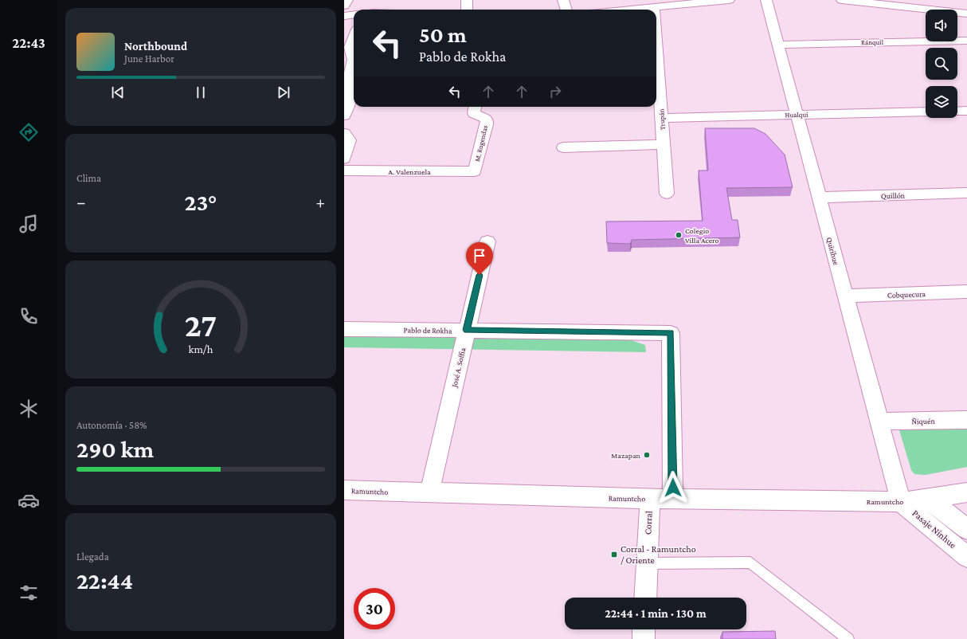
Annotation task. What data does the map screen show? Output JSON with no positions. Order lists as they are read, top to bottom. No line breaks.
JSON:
{"streets":{"street":["Ránquil","Hualqui","Trupán","M. Rugendas","A. Valenzuela","Quillón","Quirihue","Cobquecura","Pablo de Rokha","José A. Soffia","Ñiquén","Ramuntcho","Corral","Pasaje Ninhue"]},"crossings":[["Ránquil","Quirihue"],["Hualqui","Trupán"],["Hualqui","Quirihue"],["M. Rugendas","A. Valenzuela"],["Quillón","Quirihue"],["Quirihue","Cobquecura"],["Quirihue","Ñiquén"],["Quirihue","Ramuntcho"],["Quirihue","Pasaje Ninhue"],["Pablo de Rokha","José A. Soffia"],["Pablo de Rokha","Ramuntcho"],["José A. Soffia","Ramuntcho"],["Ramuntcho","Corral"],["Ramuntcho","Pasaje Ninhue"]],"places":{"other":["Colegio Villa Acero","Mazapan"],"transit":["Corral - Ramuntcho / Oriente"]},"page":{"tabs":"22:43","turn":["50 m","Pablo de Rokha"],"song":["Northbound","June Harbor"],"tile":["Clima",["Autonomía · 58%","290 km"],["Llegada","22:44"]],"heat":["−","23°","+"],"limit":"30","trip":"22:44 · 1 min · 130 m","gauge":["27","km/h"]}}
